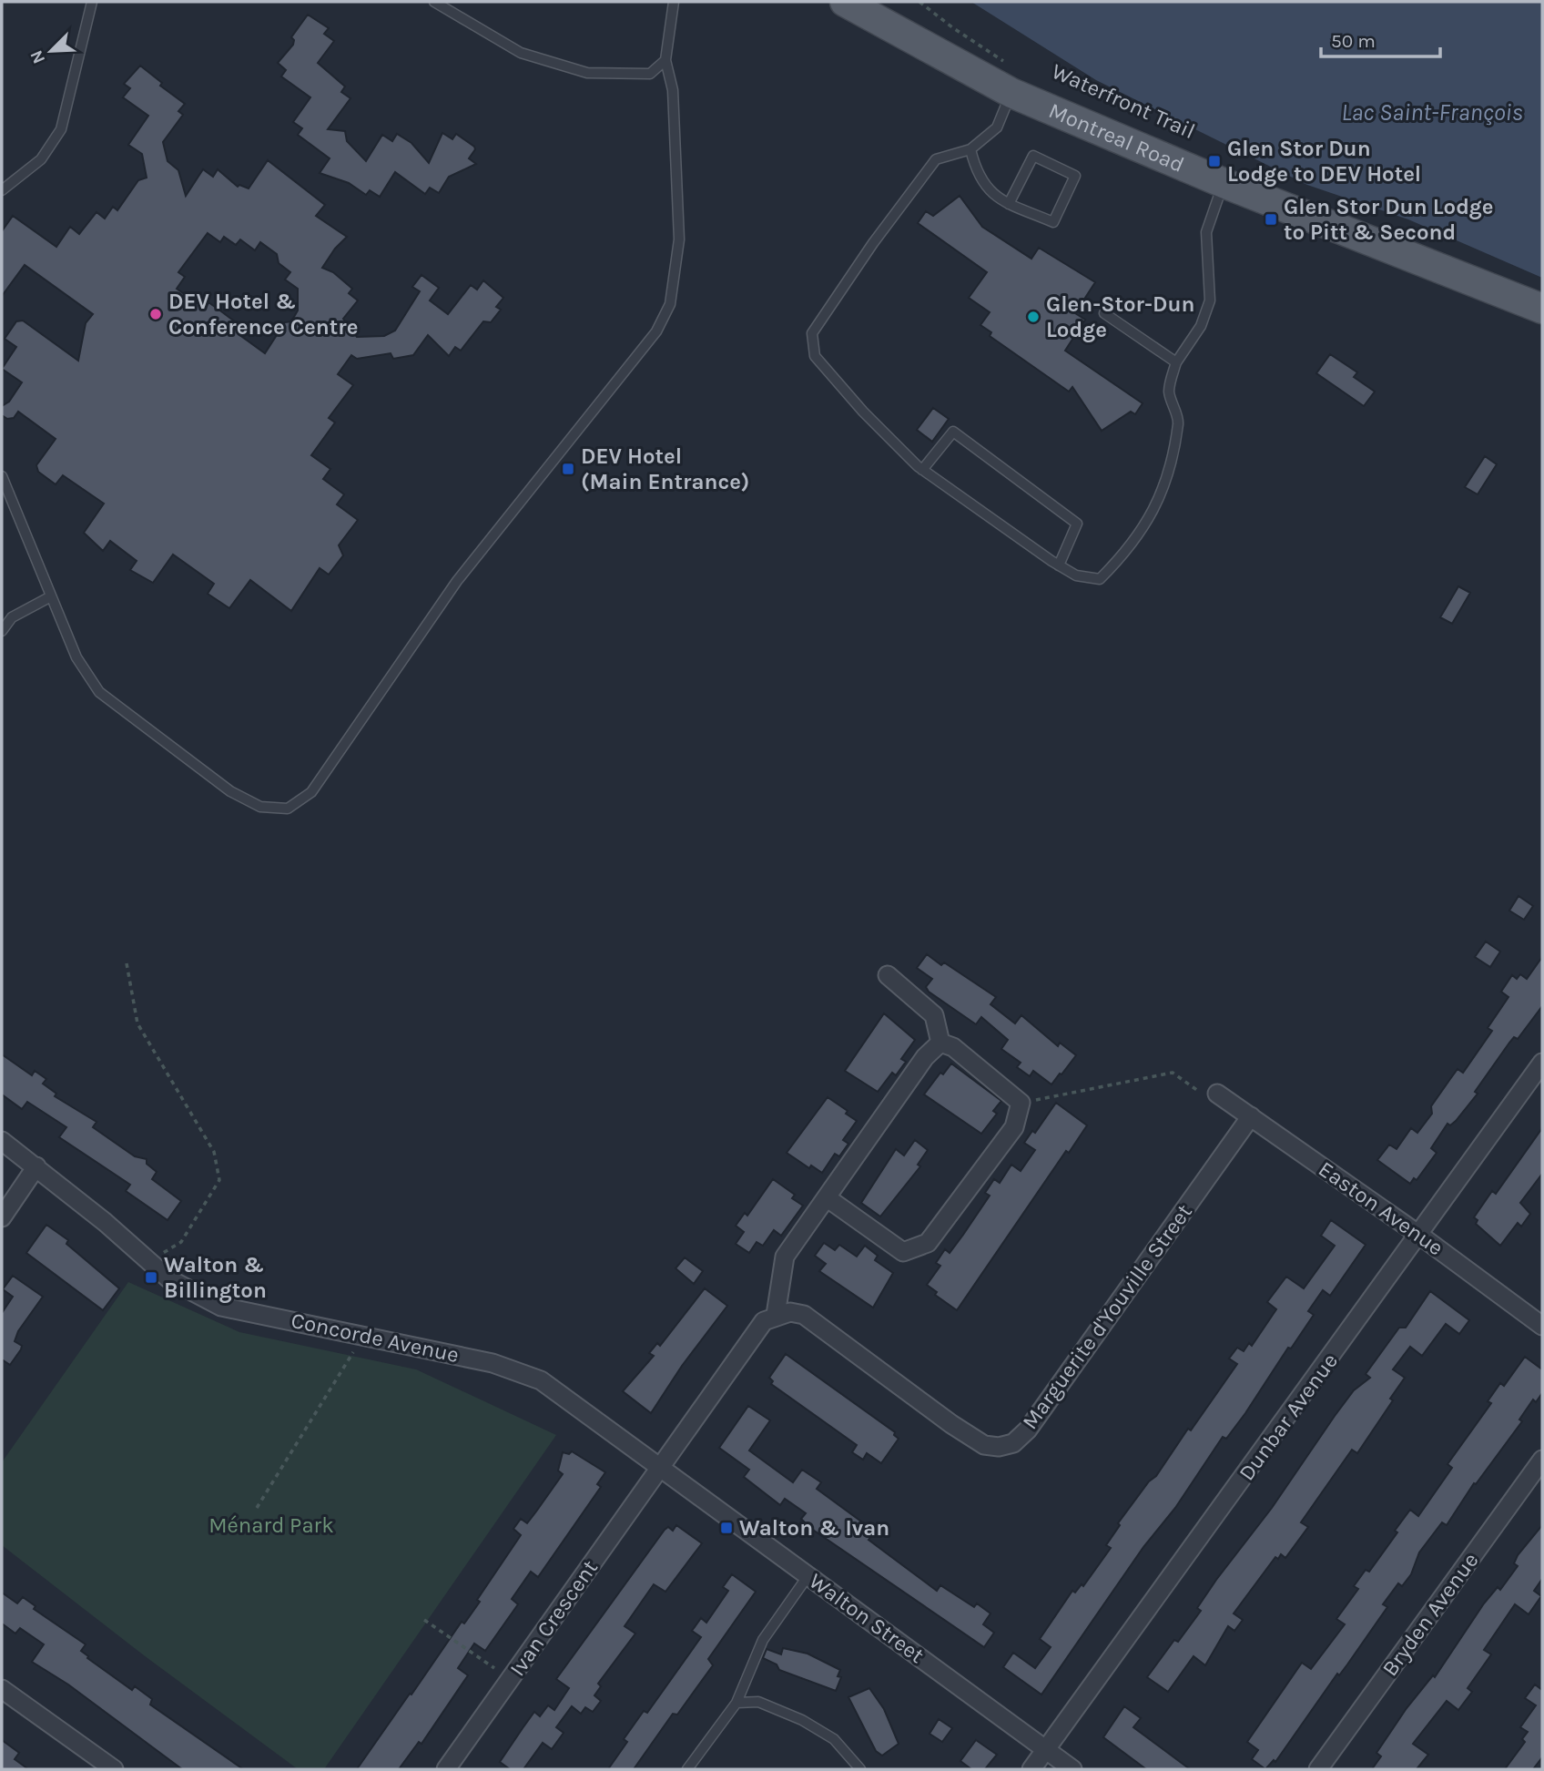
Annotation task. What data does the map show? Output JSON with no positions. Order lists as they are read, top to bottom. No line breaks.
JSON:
{"streets":{"main road":["Montreal Road"],"street":["Easton Avenue","Marguerite d'Youville Street","Concorde Avenue","Dunbar Avenue","Bryden Avenue","Ivan Crescent","Walton Street"]},"crossings":[["Easton Avenue","Marguerite d'Youville Street"],["Easton Avenue","Dunbar Avenue"],["Concorde Avenue","Ivan Crescent"],["Concorde Avenue","Walton Street"],["Dunbar Avenue","Walton Street"],["Ivan Crescent","Walton Street"]],"water":["Lac Saint-François"],"parks":["Ménard Park"],"places":{"transit":["Glen Stor Dun Lodge to DEV Hotel","Glen Stor Dun Lodge to Pitt & Second","DEV Hotel (Main Entrance)","Walton & Billington","Walton & Ivan"],"other":["DEV Hotel & Conference Centre","Glen-Stor-Dun Lodge"]},"scale_bar":"50 m","north":"bottom left"}
